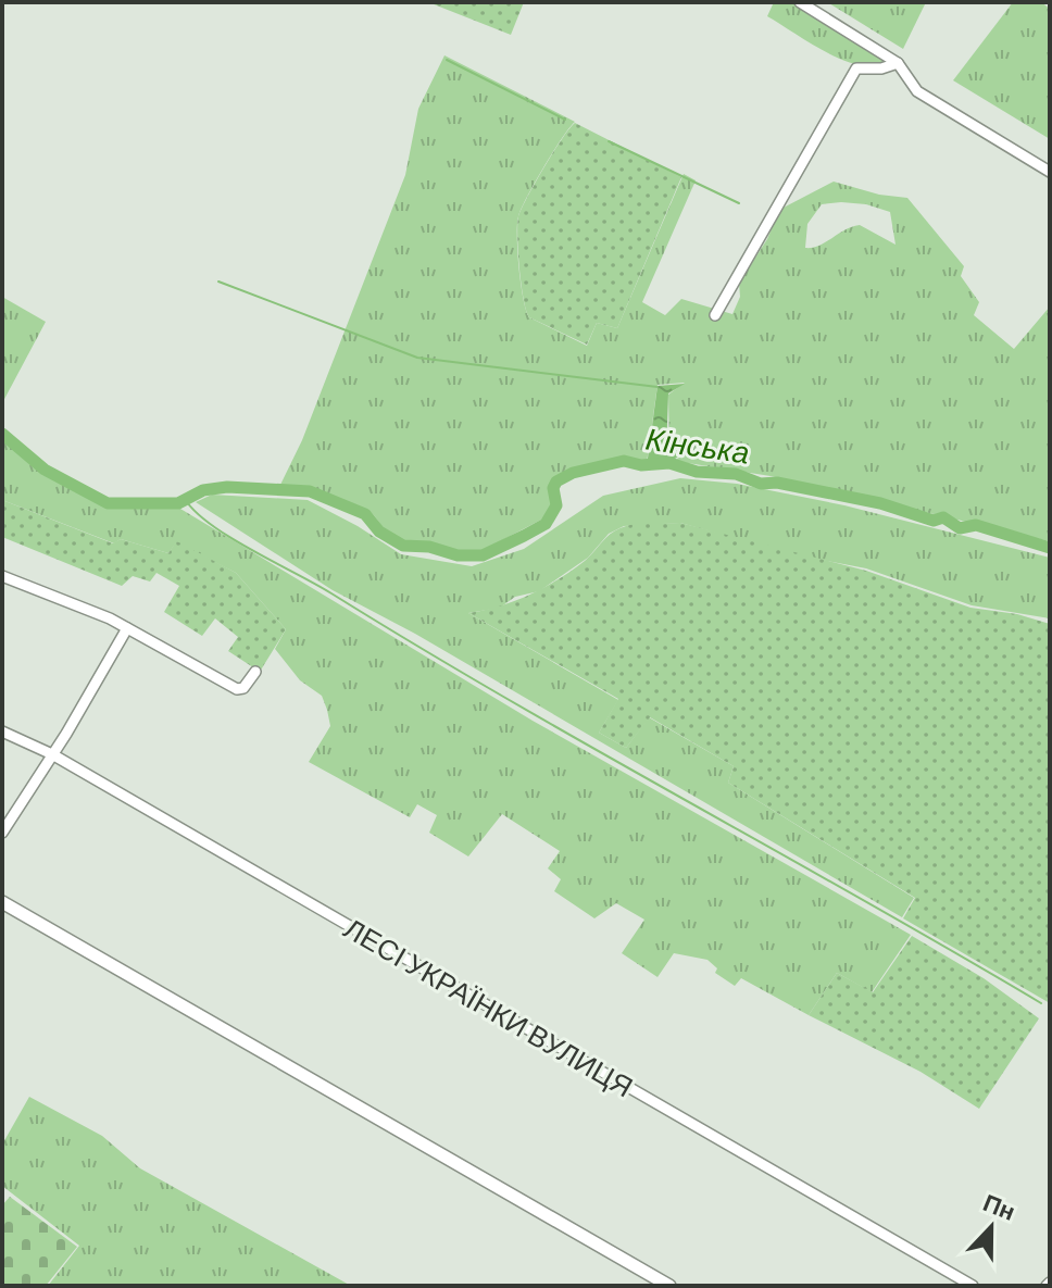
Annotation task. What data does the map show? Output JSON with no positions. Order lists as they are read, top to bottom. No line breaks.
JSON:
{"streets":{"street":["ЛЕСІ УКРАЇНКИ ВУЛИЦЯ"]},"water":["Кінська"],"north":"top"}
